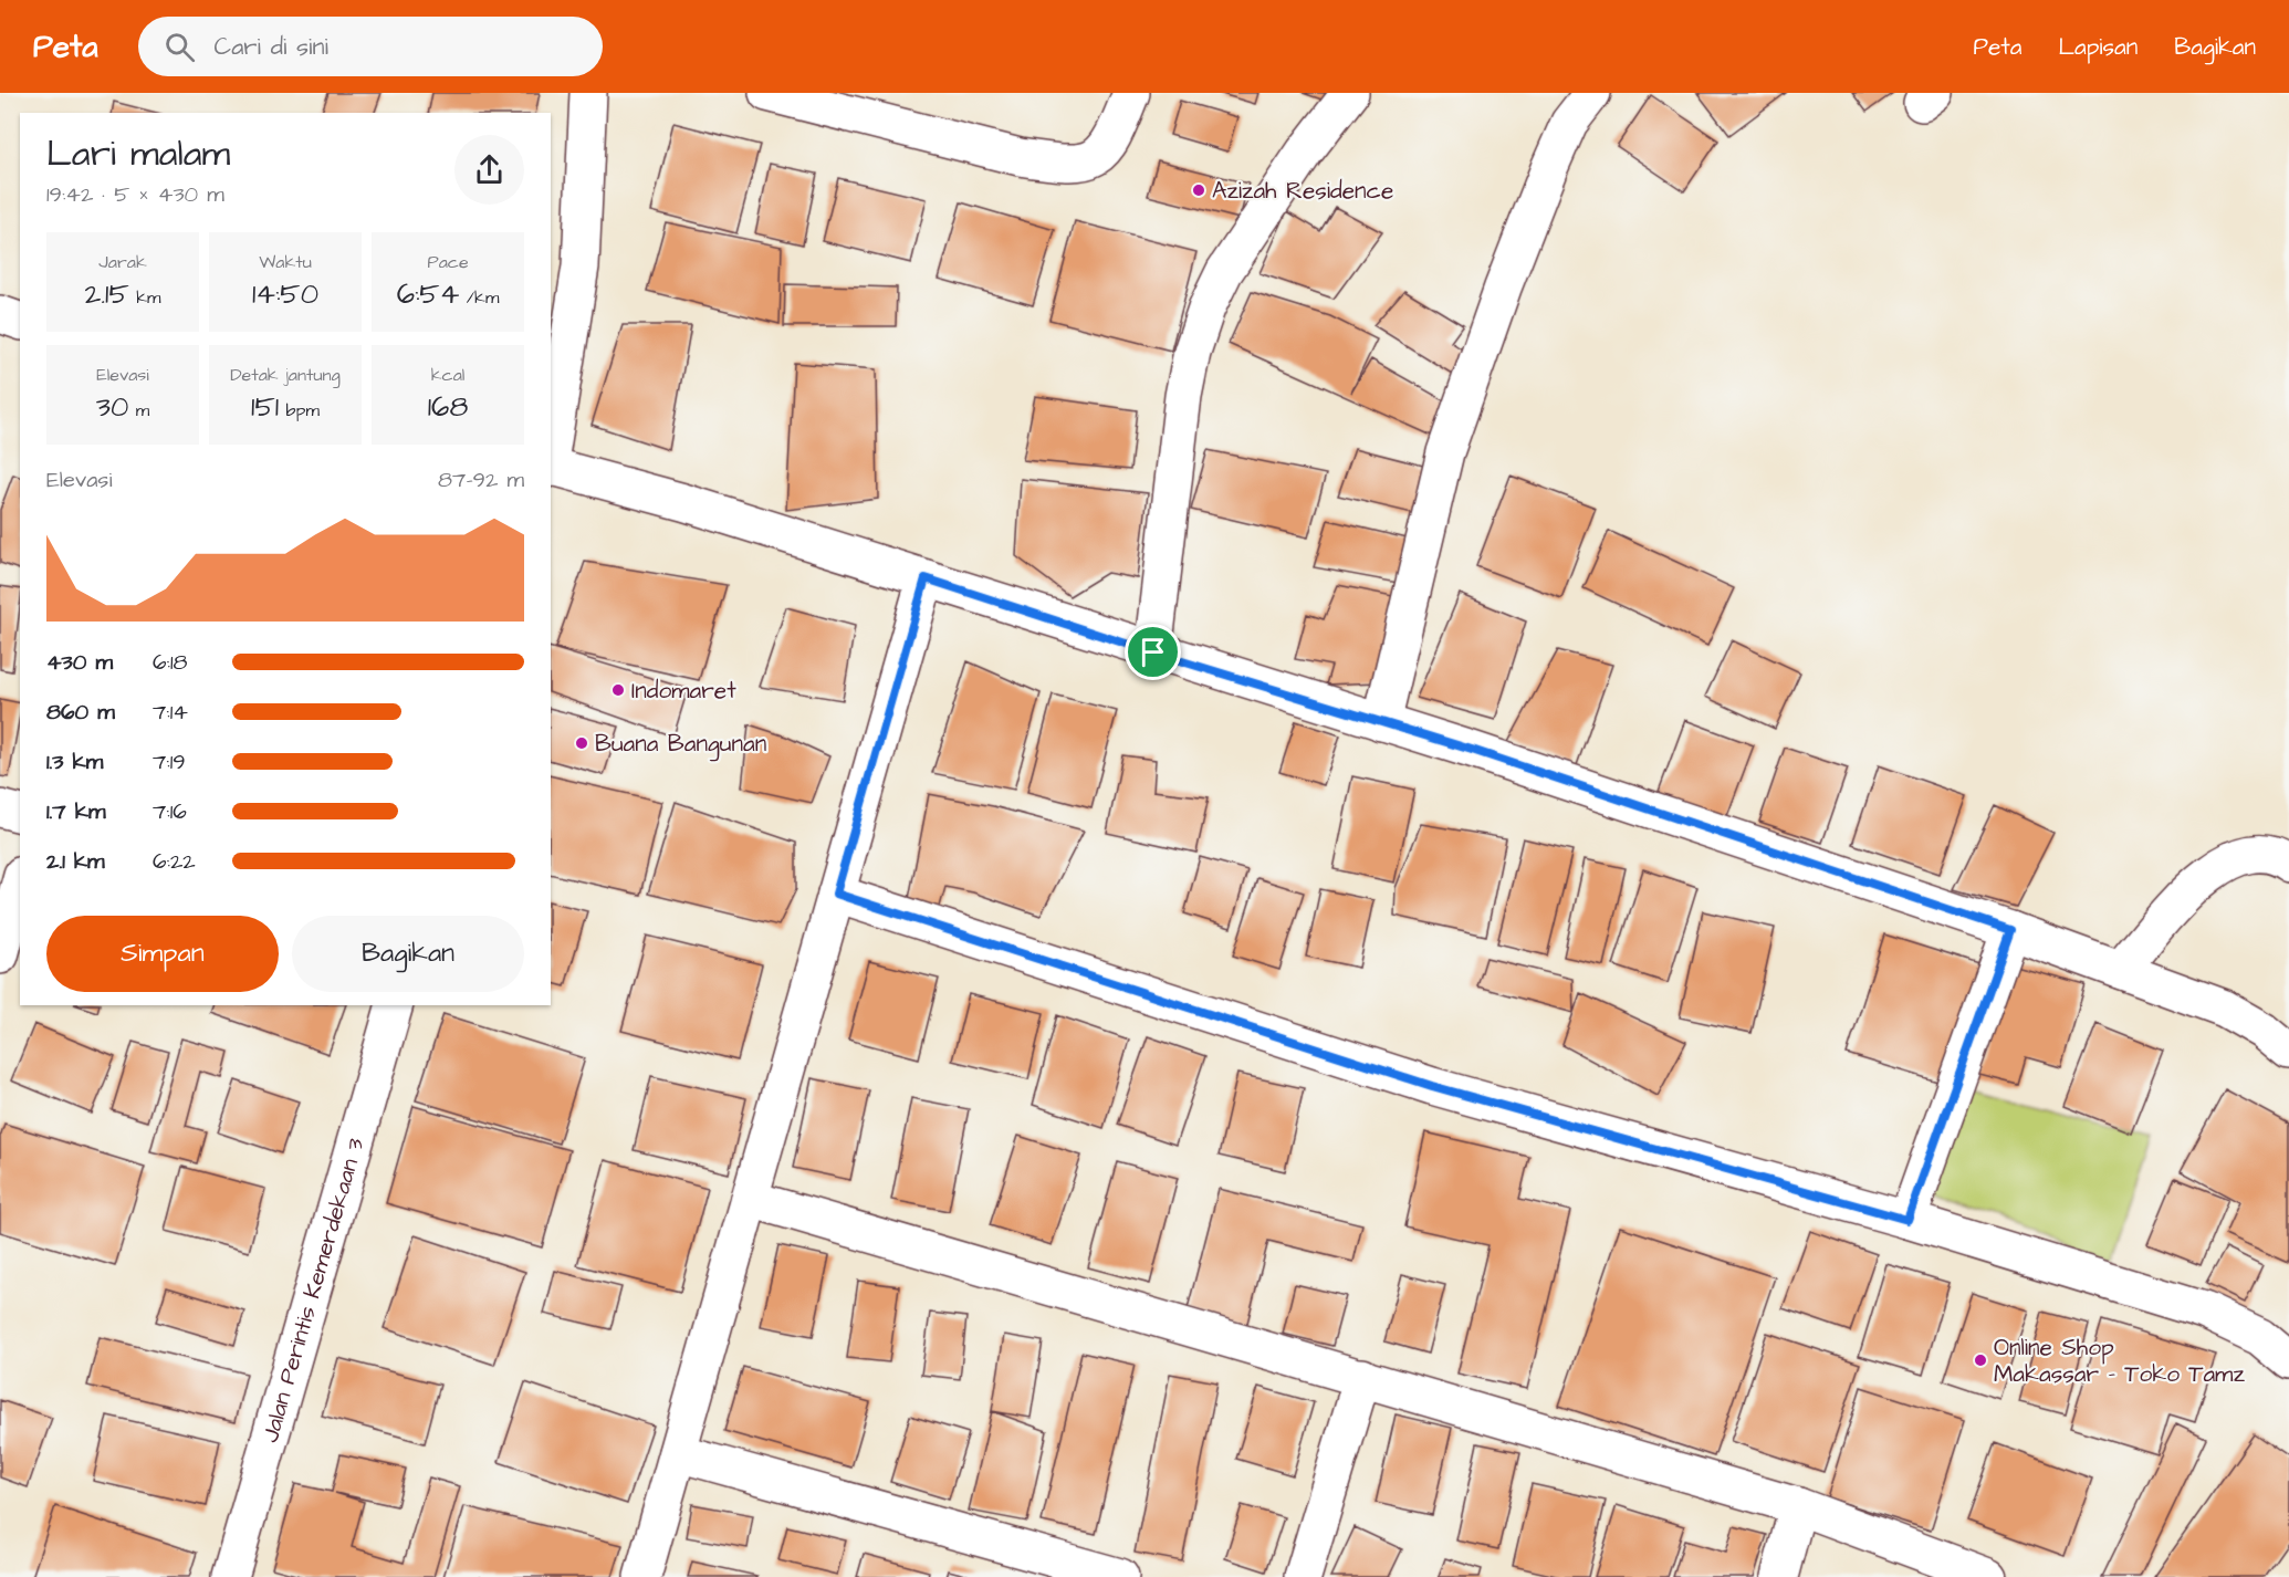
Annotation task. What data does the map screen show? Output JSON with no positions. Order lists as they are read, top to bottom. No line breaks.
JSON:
{"streets":{"street":["Jalan Perintis Kemerdekaan 3"]},"places":["Azizah Residence","Indomaret","Buana Bangunan","Online Shop Makassar - Toko Tamz"],"page":{"header":"Peta","search":"Cari di sini","nav":["Peta","Lapisan","Bagikan"],"heading":["Lari malam","19:42 · 5 × 430 m"],"stats":[["Jarak","2.15 km"],["Waktu","14:50"],["Pace","6:54 /km"],["Elevasi","30 m"],["Detak jantung","151 bpm"],["kcal","168"]],"chart":["Elevasi","87–92 m"],"list":[{"name":"430 m","note":"6:18"},{"name":"860 m","note":"7:14"},{"name":"1.3 km","note":"7:19"},{"name":"1.7 km","note":"7:16"},{"name":"2.1 km","note":"6:22"}],"buttons":["Simpan","Bagikan"]}}
